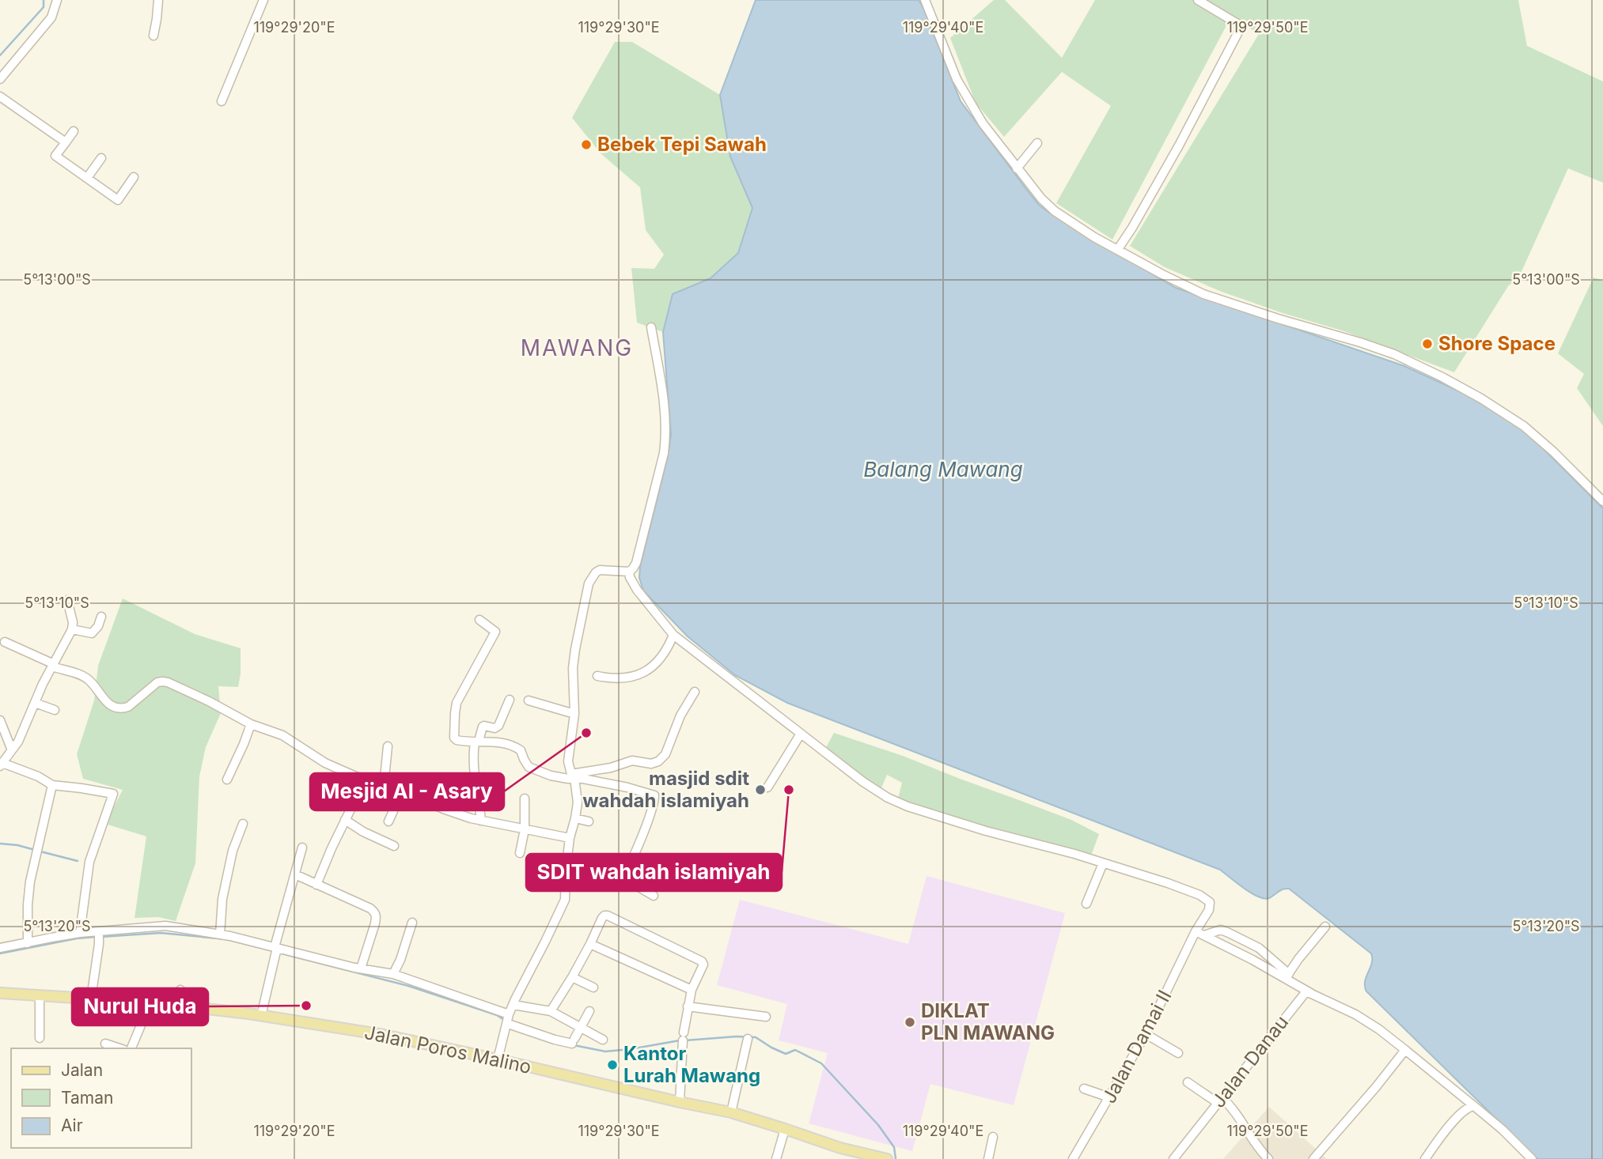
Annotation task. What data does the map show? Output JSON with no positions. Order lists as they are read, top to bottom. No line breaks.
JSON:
{"streets":{"main road":["Jalan Poros Malino"],"street":["Jalan Damai II","Jalan Danau"]},"districts":["MAWANG"],"water":["Balang Mawang"],"places":["Bebek Tepi Sawah","Shore Space","Mesjid Al - Asary","masjid sdit wahdah islamiyah","SDIT wahdah islamiyah","Nurul Huda","DIKLAT PLN MAWANG","Kantor Lurah Mawang"],"legend":["Jalan","Taman","Air"],"coordinates":["119°29'20\"E","119°29'30\"E","119°29'40\"E","119°29'50\"E","5°13'00\"S","5°13'10\"S","5°13'20\"S"]}
